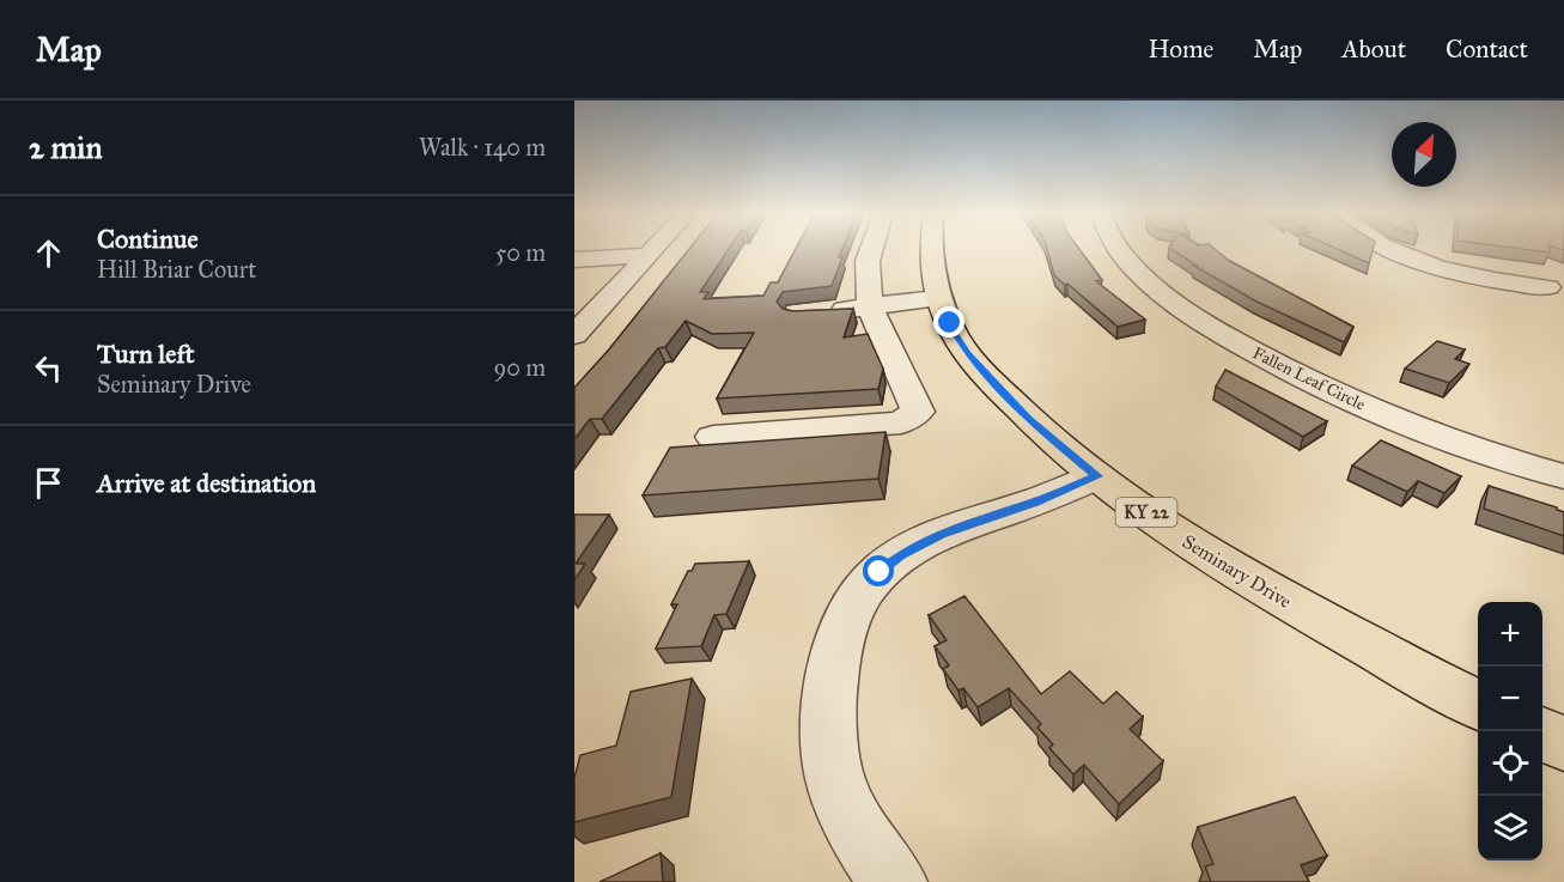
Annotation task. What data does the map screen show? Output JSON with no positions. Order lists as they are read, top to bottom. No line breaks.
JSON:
{"streets":{"main road":["KY 22","Seminary Drive"],"street":["Fallen Leaf Circle"]},"north":"top right","page":{"header":"Map","nav":["Home","Map","About","Contact"],"heading":["2 min","Walk · 140 m"],"list":[["Continue","Hill Briar Court","50 m"],["Turn left","Seminary Drive","90 m"],"Arrive at destination"],"map_buttons":["+","−"]}}
